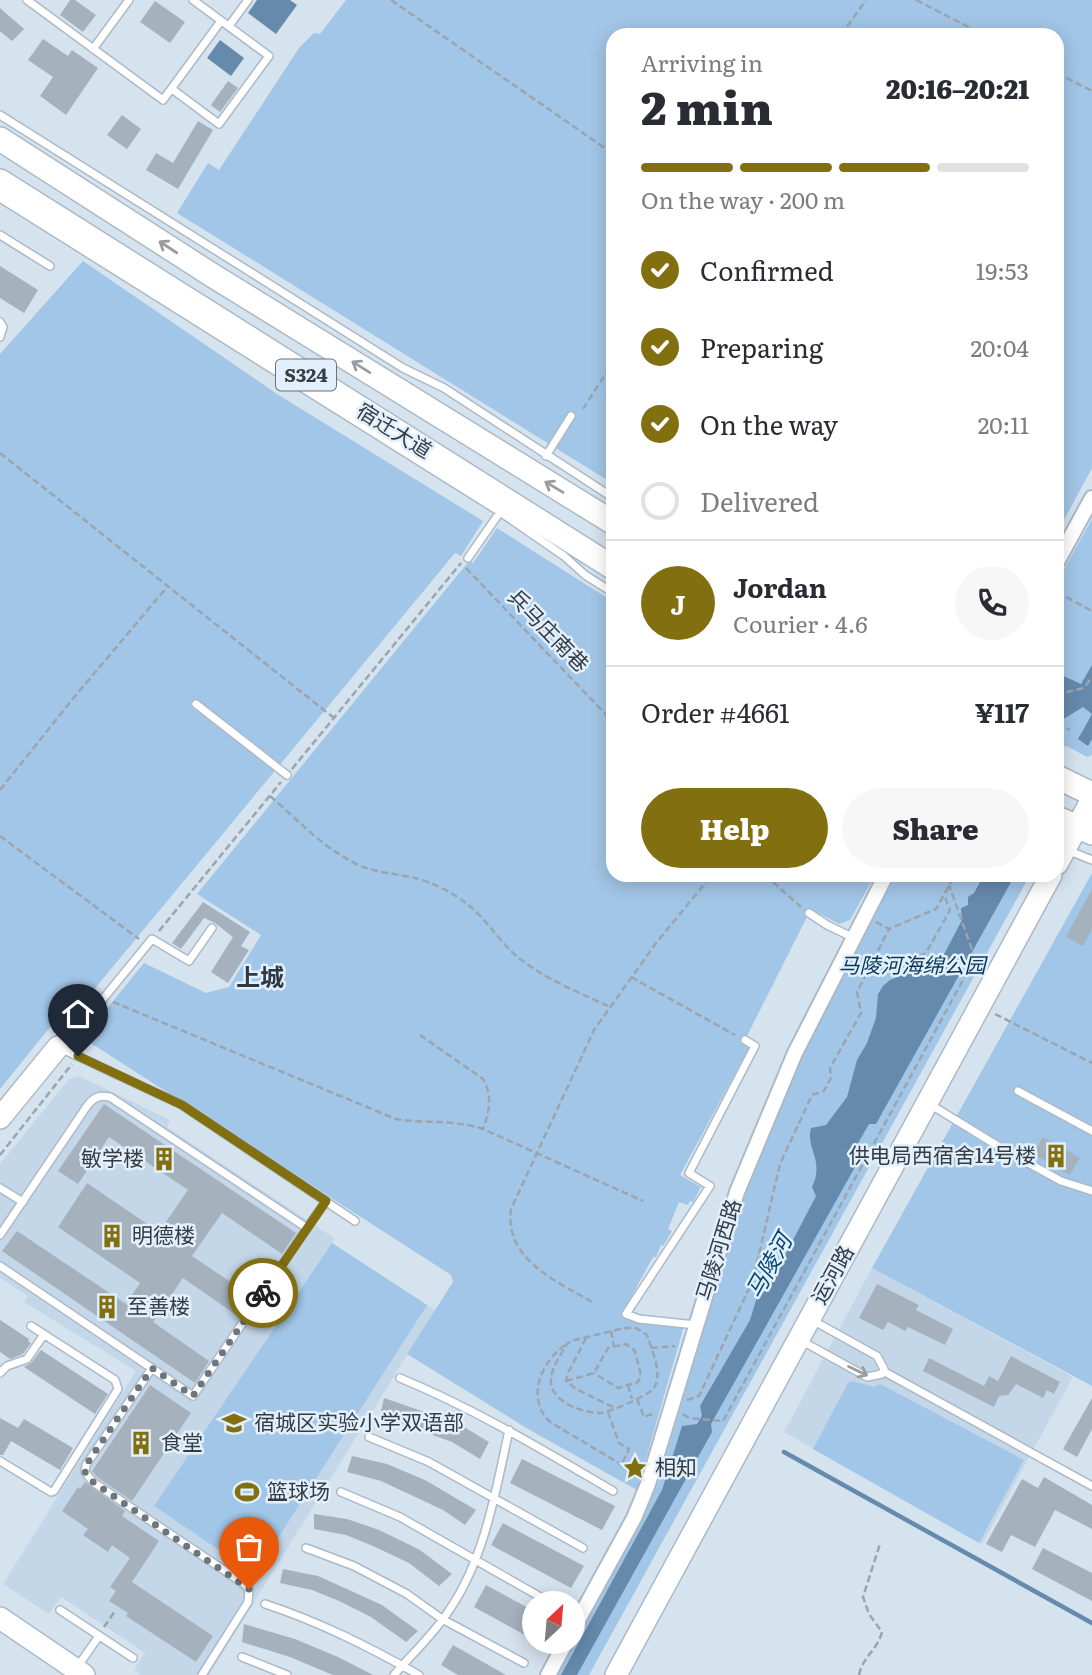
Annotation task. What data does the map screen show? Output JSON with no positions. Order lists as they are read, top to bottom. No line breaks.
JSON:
{"streets":{"main road":["S324","宿迁大道"],"street":["马陵河西路","运河路"],"path":["兵马庄南巷"]},"districts":["上城"],"water":["马陵河"],"parks":["马陵河海绵公园"],"places":{"building":["供电局西宿舍14号楼","敏学楼","明德楼","至善楼","食堂"],"school or university":["宿城区实验小学双语部"],"place":["相知"],"sports":["篮球场"]},"north":"top right","page":{"heading":["2 min","Arriving in","20:16–20:21"],"panel":["Jordan","Courier · 4.6","Order #4661","¥117"],"bar":"On the way · 200 m","list":[["Confirmed","19:53"],["Preparing","20:04"],["On the way","20:11"],"Delivered"],"round":"J","buttons":["Help","Share"]}}
